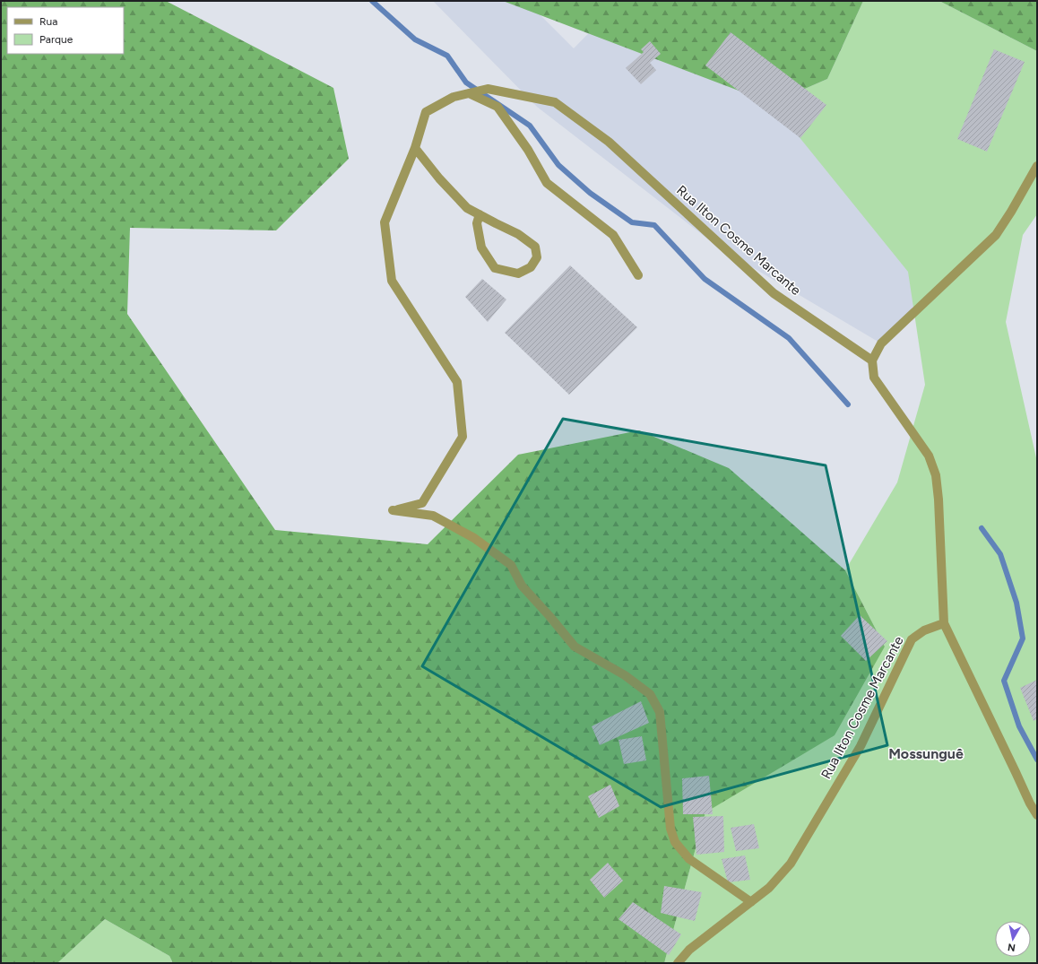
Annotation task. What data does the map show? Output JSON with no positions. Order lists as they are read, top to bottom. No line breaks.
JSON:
{"streets":{"street":["Rua Ilton Cosme Marcante"]},"districts":["Mossunguê"],"legend":["Rua","Parque"],"north":"bottom"}
